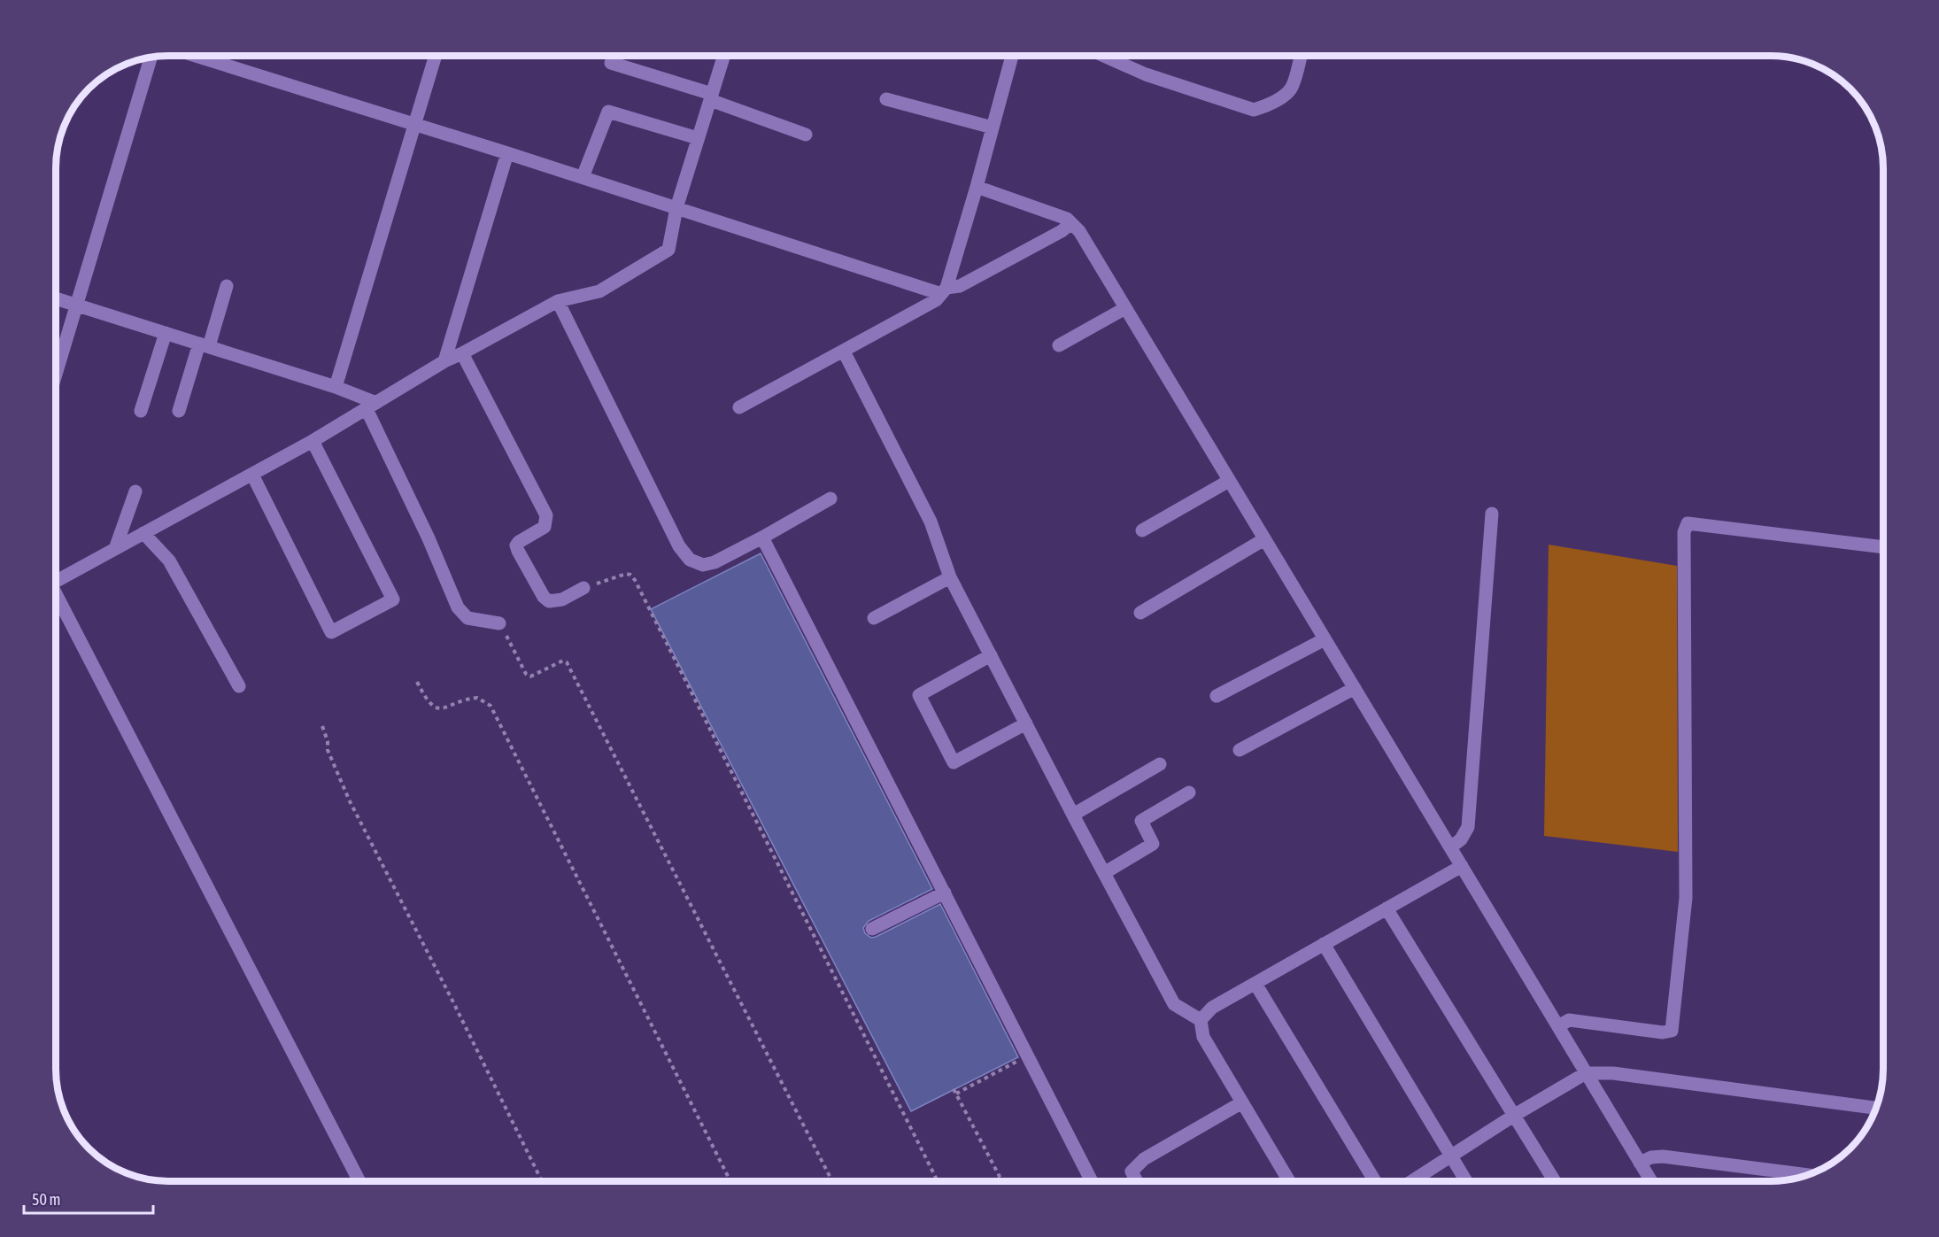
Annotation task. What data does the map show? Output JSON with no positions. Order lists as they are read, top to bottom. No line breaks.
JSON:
{"scale_bar":"50 m"}
